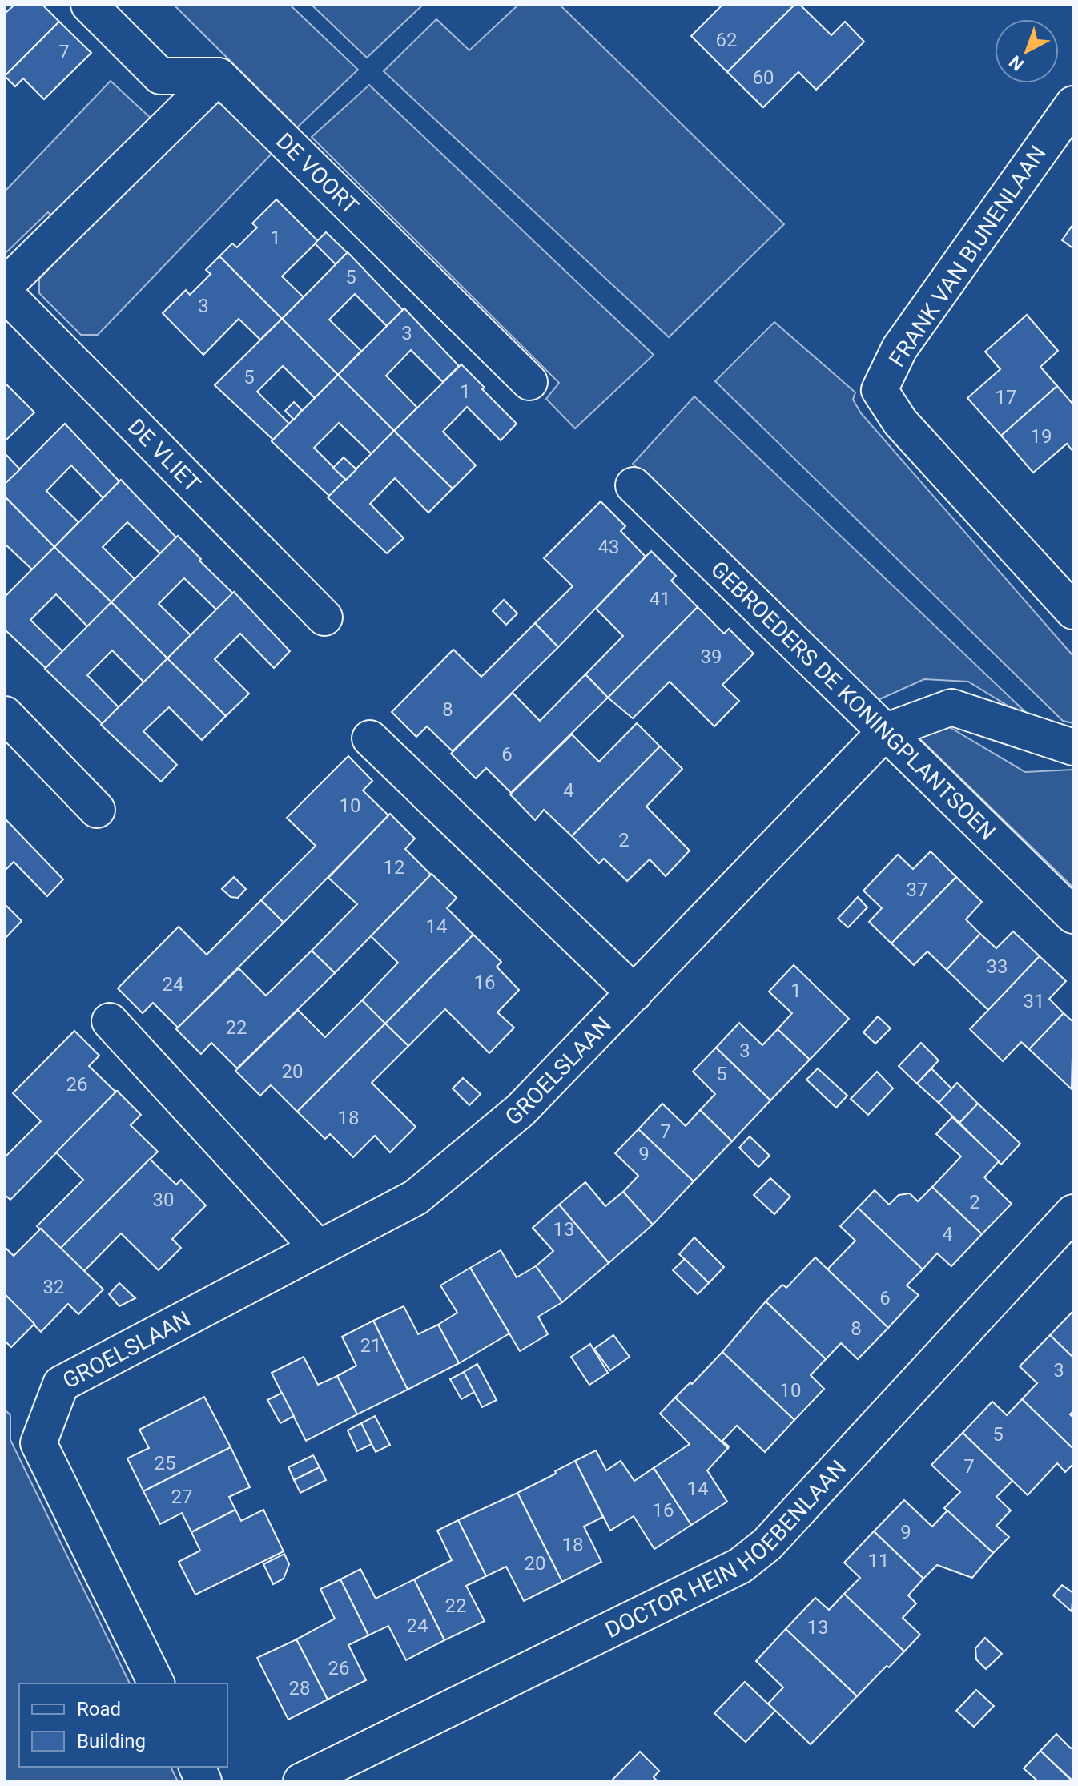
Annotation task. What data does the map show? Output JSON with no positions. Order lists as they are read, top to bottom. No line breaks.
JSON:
{"streets":{"street":["DE VOORT","FRANK VAN BIJNENLAAN","DE VLIET","GEBROEDERS DE KONINGPLANTSOEN","GROELSLAAN","DOCTOR HEIN HOEBENLAAN"]},"crossings":[["GEBROEDERS DE KONINGPLANTSOEN","GROELSLAAN"]],"house_numbers":["62","7","60","1","5","3","3","5","1","17","19","43","41","39","8","6","4","10","2","12","37","14","33","16","24","1","31","22","3","20","5","26","18","7","9","30","2","13","4","32","6","8","21","3","10","5","25","7","14","27","16","9","18","11","20","22","24","13","26","28"],"legend":["Road","Building"],"north":"bottom left"}
